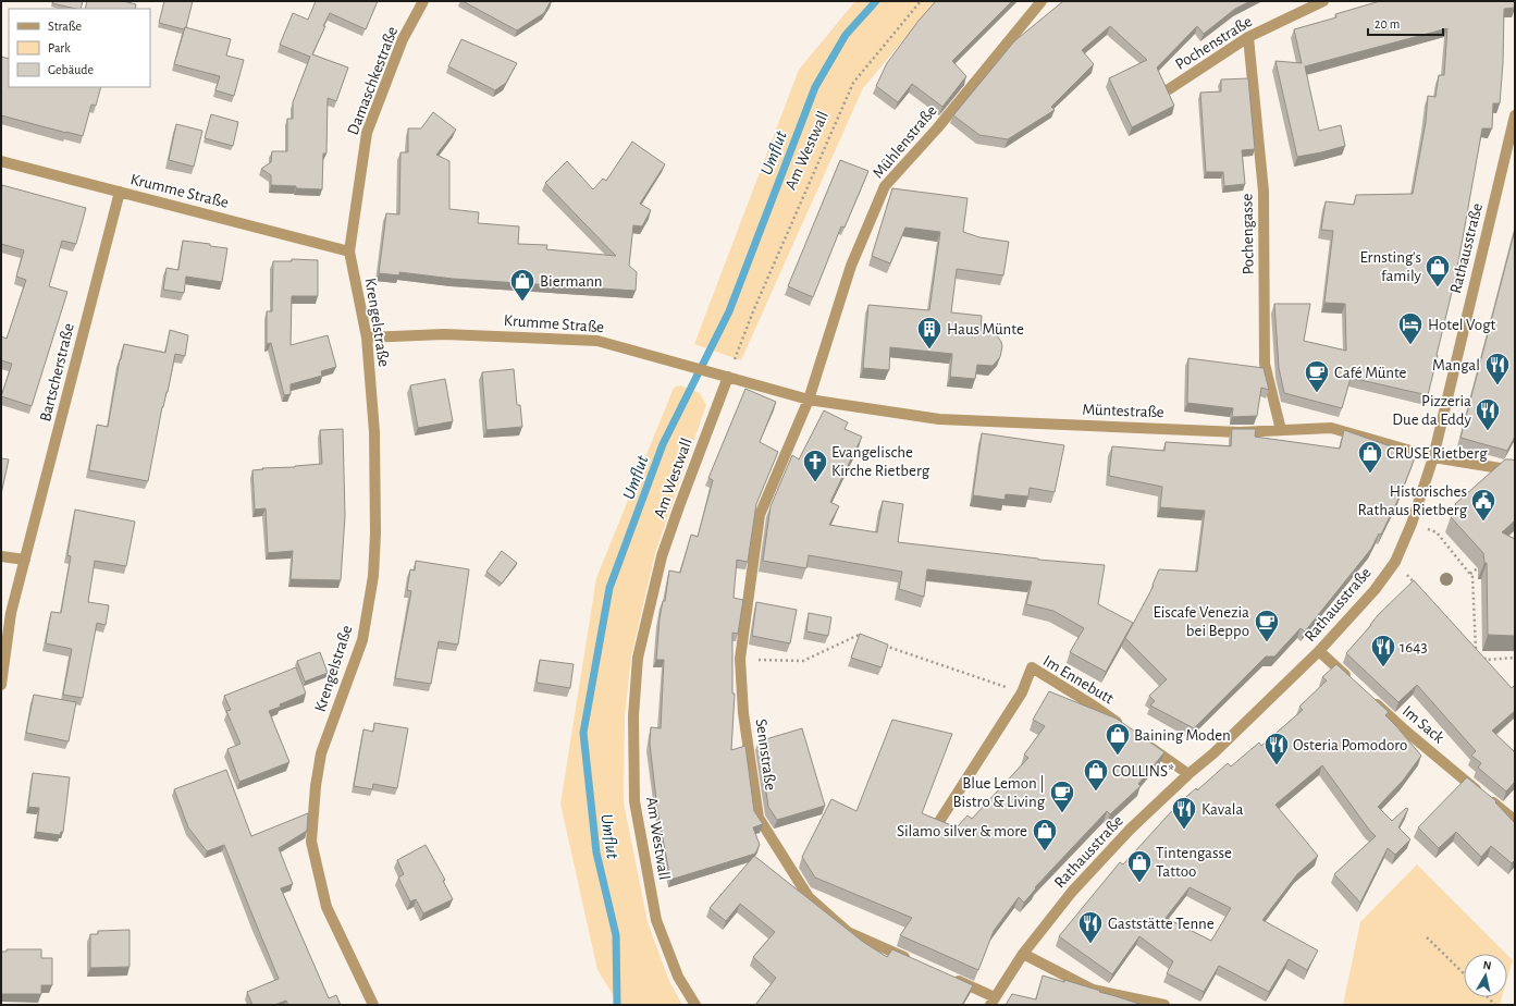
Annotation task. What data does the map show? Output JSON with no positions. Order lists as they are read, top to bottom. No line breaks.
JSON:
{"streets":{"street":["Pochenstraße","Damaschkestraße","Mühlenstraße","Am Westwall","Krumme Straße","Pochengasse","Rathausstraße","Krengelstraße","Bartscherstraße","Müntestraße","Im Ennebutt","Im Sack","Sennstraße"]},"crossings":[["Pochenstraße","Pochengasse"],["Damaschkestraße","Krumme Straße"],["Damaschkestraße","Krengelstraße"],["Mühlenstraße","Krumme Straße"],["Mühlenstraße","Müntestraße"],["Mühlenstraße","Sennstraße"],["Am Westwall","Krumme Straße"],["Krumme Straße","Krengelstraße"],["Krumme Straße","Bartscherstraße"],["Krumme Straße","Müntestraße"],["Krumme Straße","Sennstraße"],["Pochengasse","Müntestraße"],["Rathausstraße","Müntestraße"],["Müntestraße","Sennstraße"]],"water":["Umflut"],"places":{"shop":["Ernsting's family","Biermann","CRUSE Rietberg","Baining Moden","COLLINS*","Silamo silver & more","Tintengasse Tattoo"],"hotel":["Hotel Vogt"],"building":["Haus Münte"],"restaurant":["Mangal","Pizzeria Due da Eddy","1643","Osteria Pomodoro","Kavala","Gaststätte Tenne"],"cafe":["Café Münte","Eiscafe Venezia bei Beppo","Blue Lemon | Bistro & Living"],"church":["Evangelische Kirche Rietberg"],"public building":["Historisches Rathaus Rietberg"]},"legend":["Straße","Park","Gebäude"],"scale_bar":"20 m","north":"top"}
